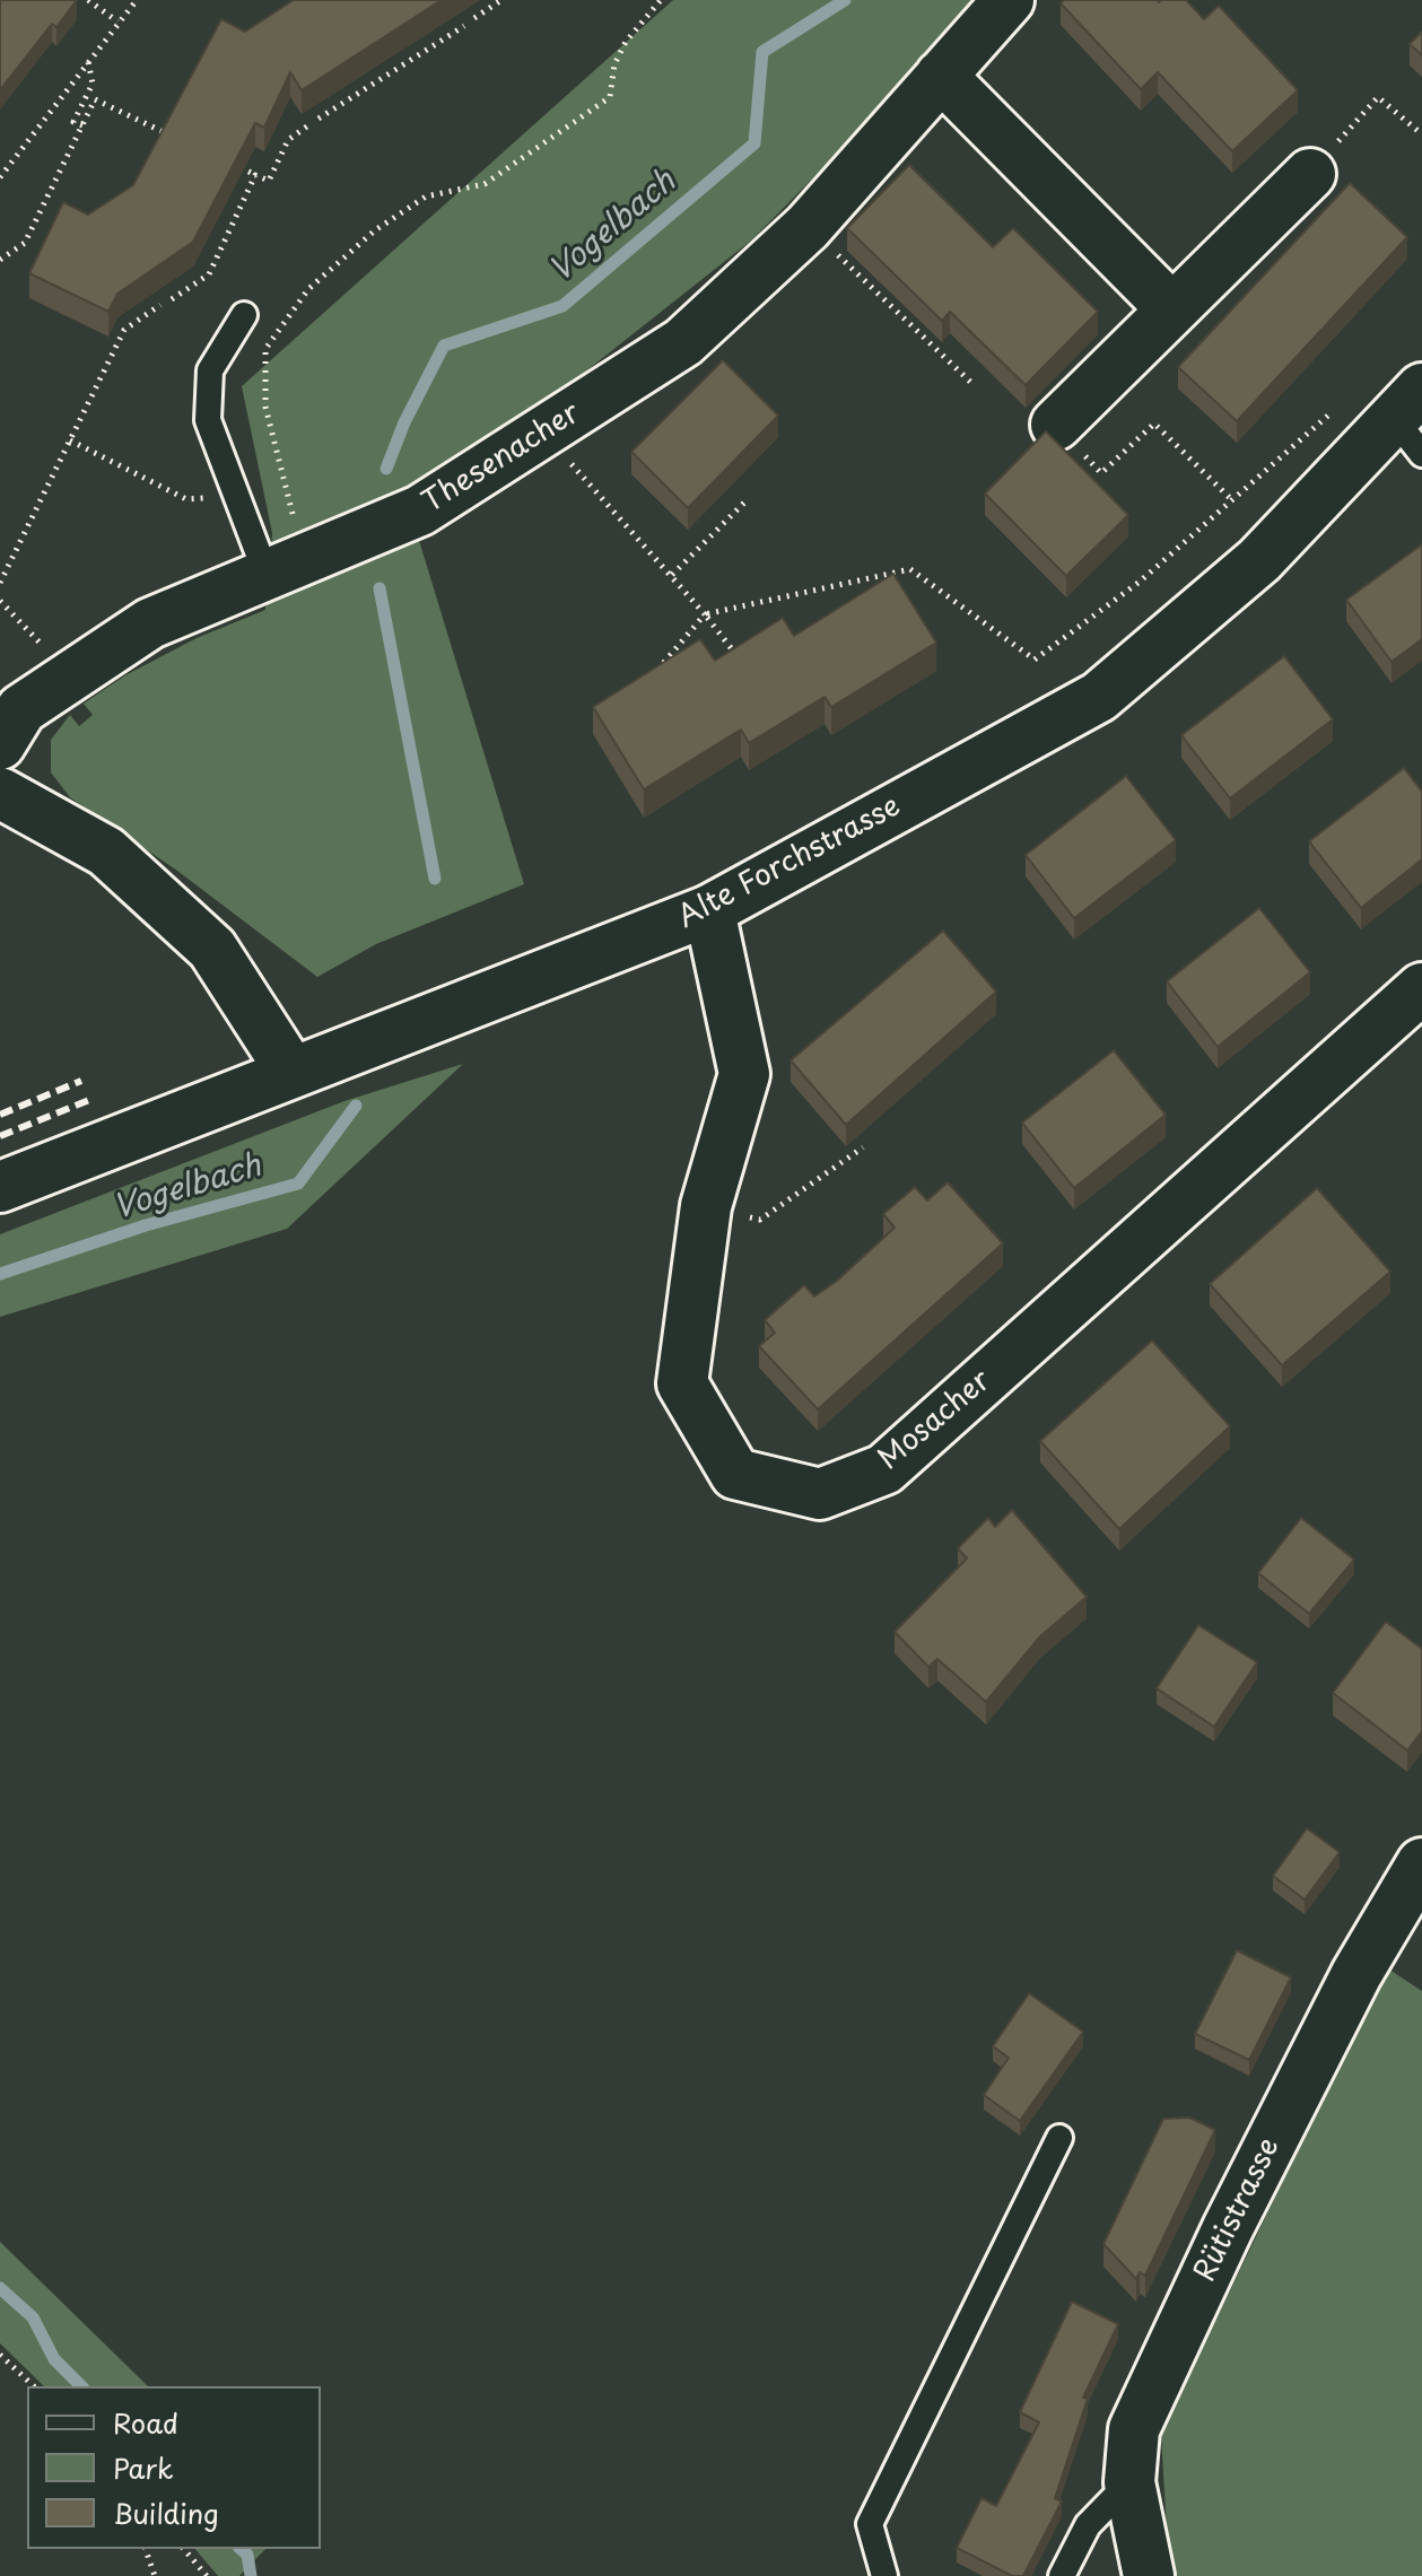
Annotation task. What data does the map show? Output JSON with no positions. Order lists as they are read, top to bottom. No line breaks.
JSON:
{"streets":{"street":["Thesenacher","Alte Forchstrasse","Mosacher","Rütistrasse"]},"crossings":[["Alte Forchstrasse","Mosacher"]],"water":["Vogelbach"],"legend":["Road","Park","Building"]}
